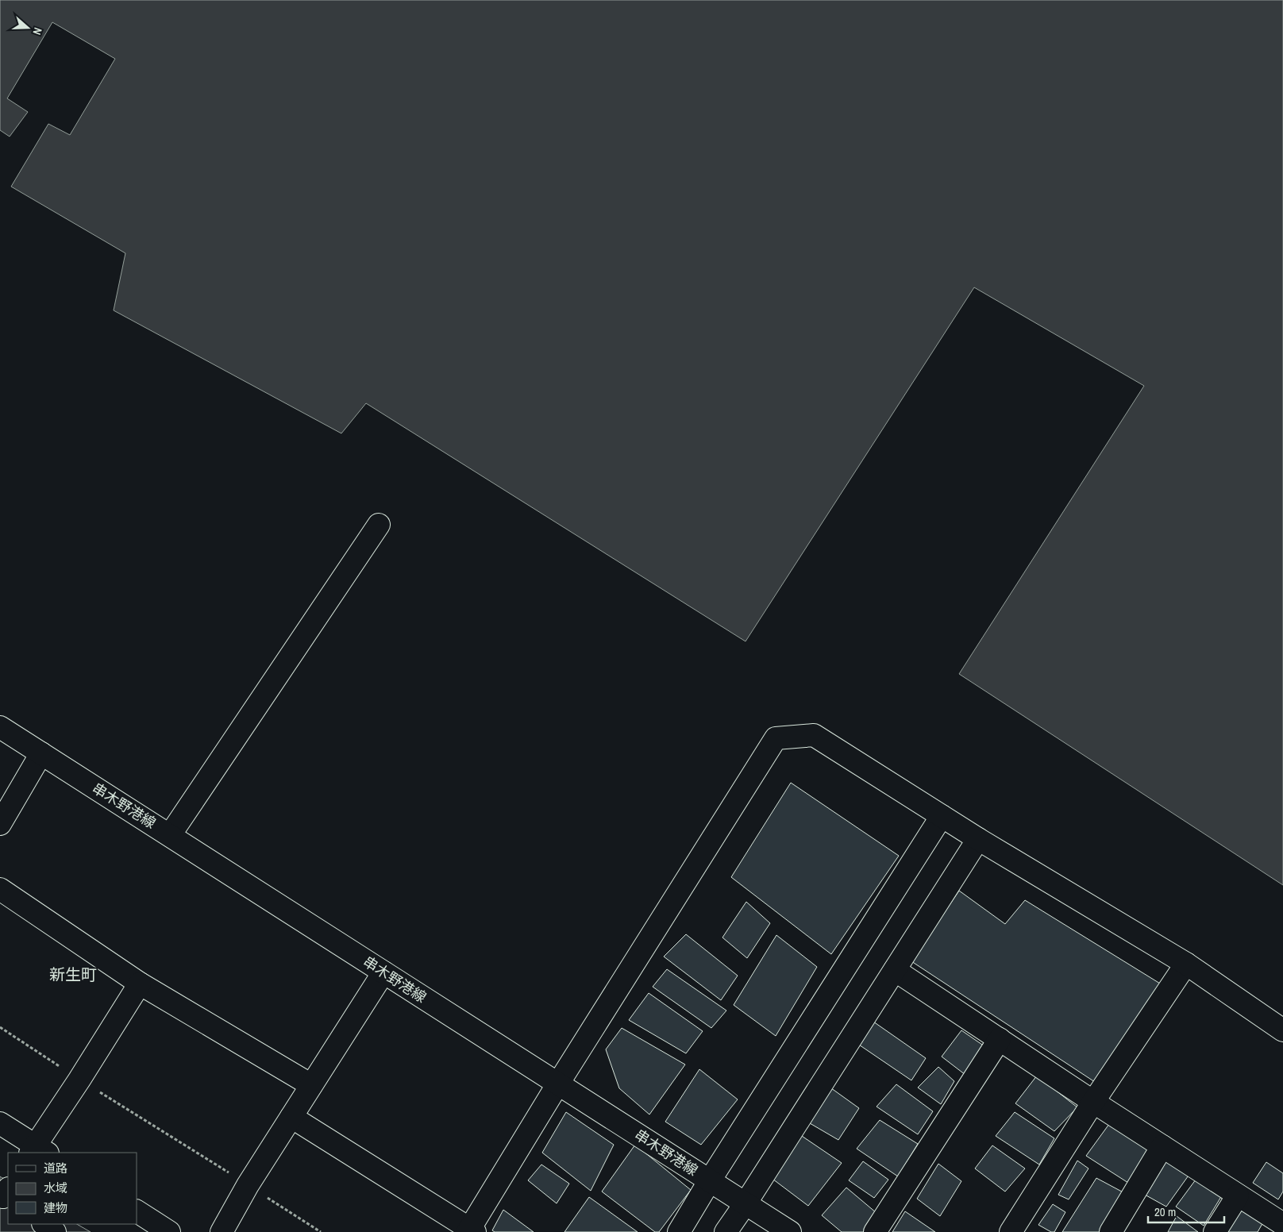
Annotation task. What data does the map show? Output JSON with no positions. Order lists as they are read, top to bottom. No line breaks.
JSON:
{"streets":{"street":["串木野港線"]},"districts":["新生町"],"legend":["道路","水域","建物"],"scale_bar":"20 m","north":"right"}
